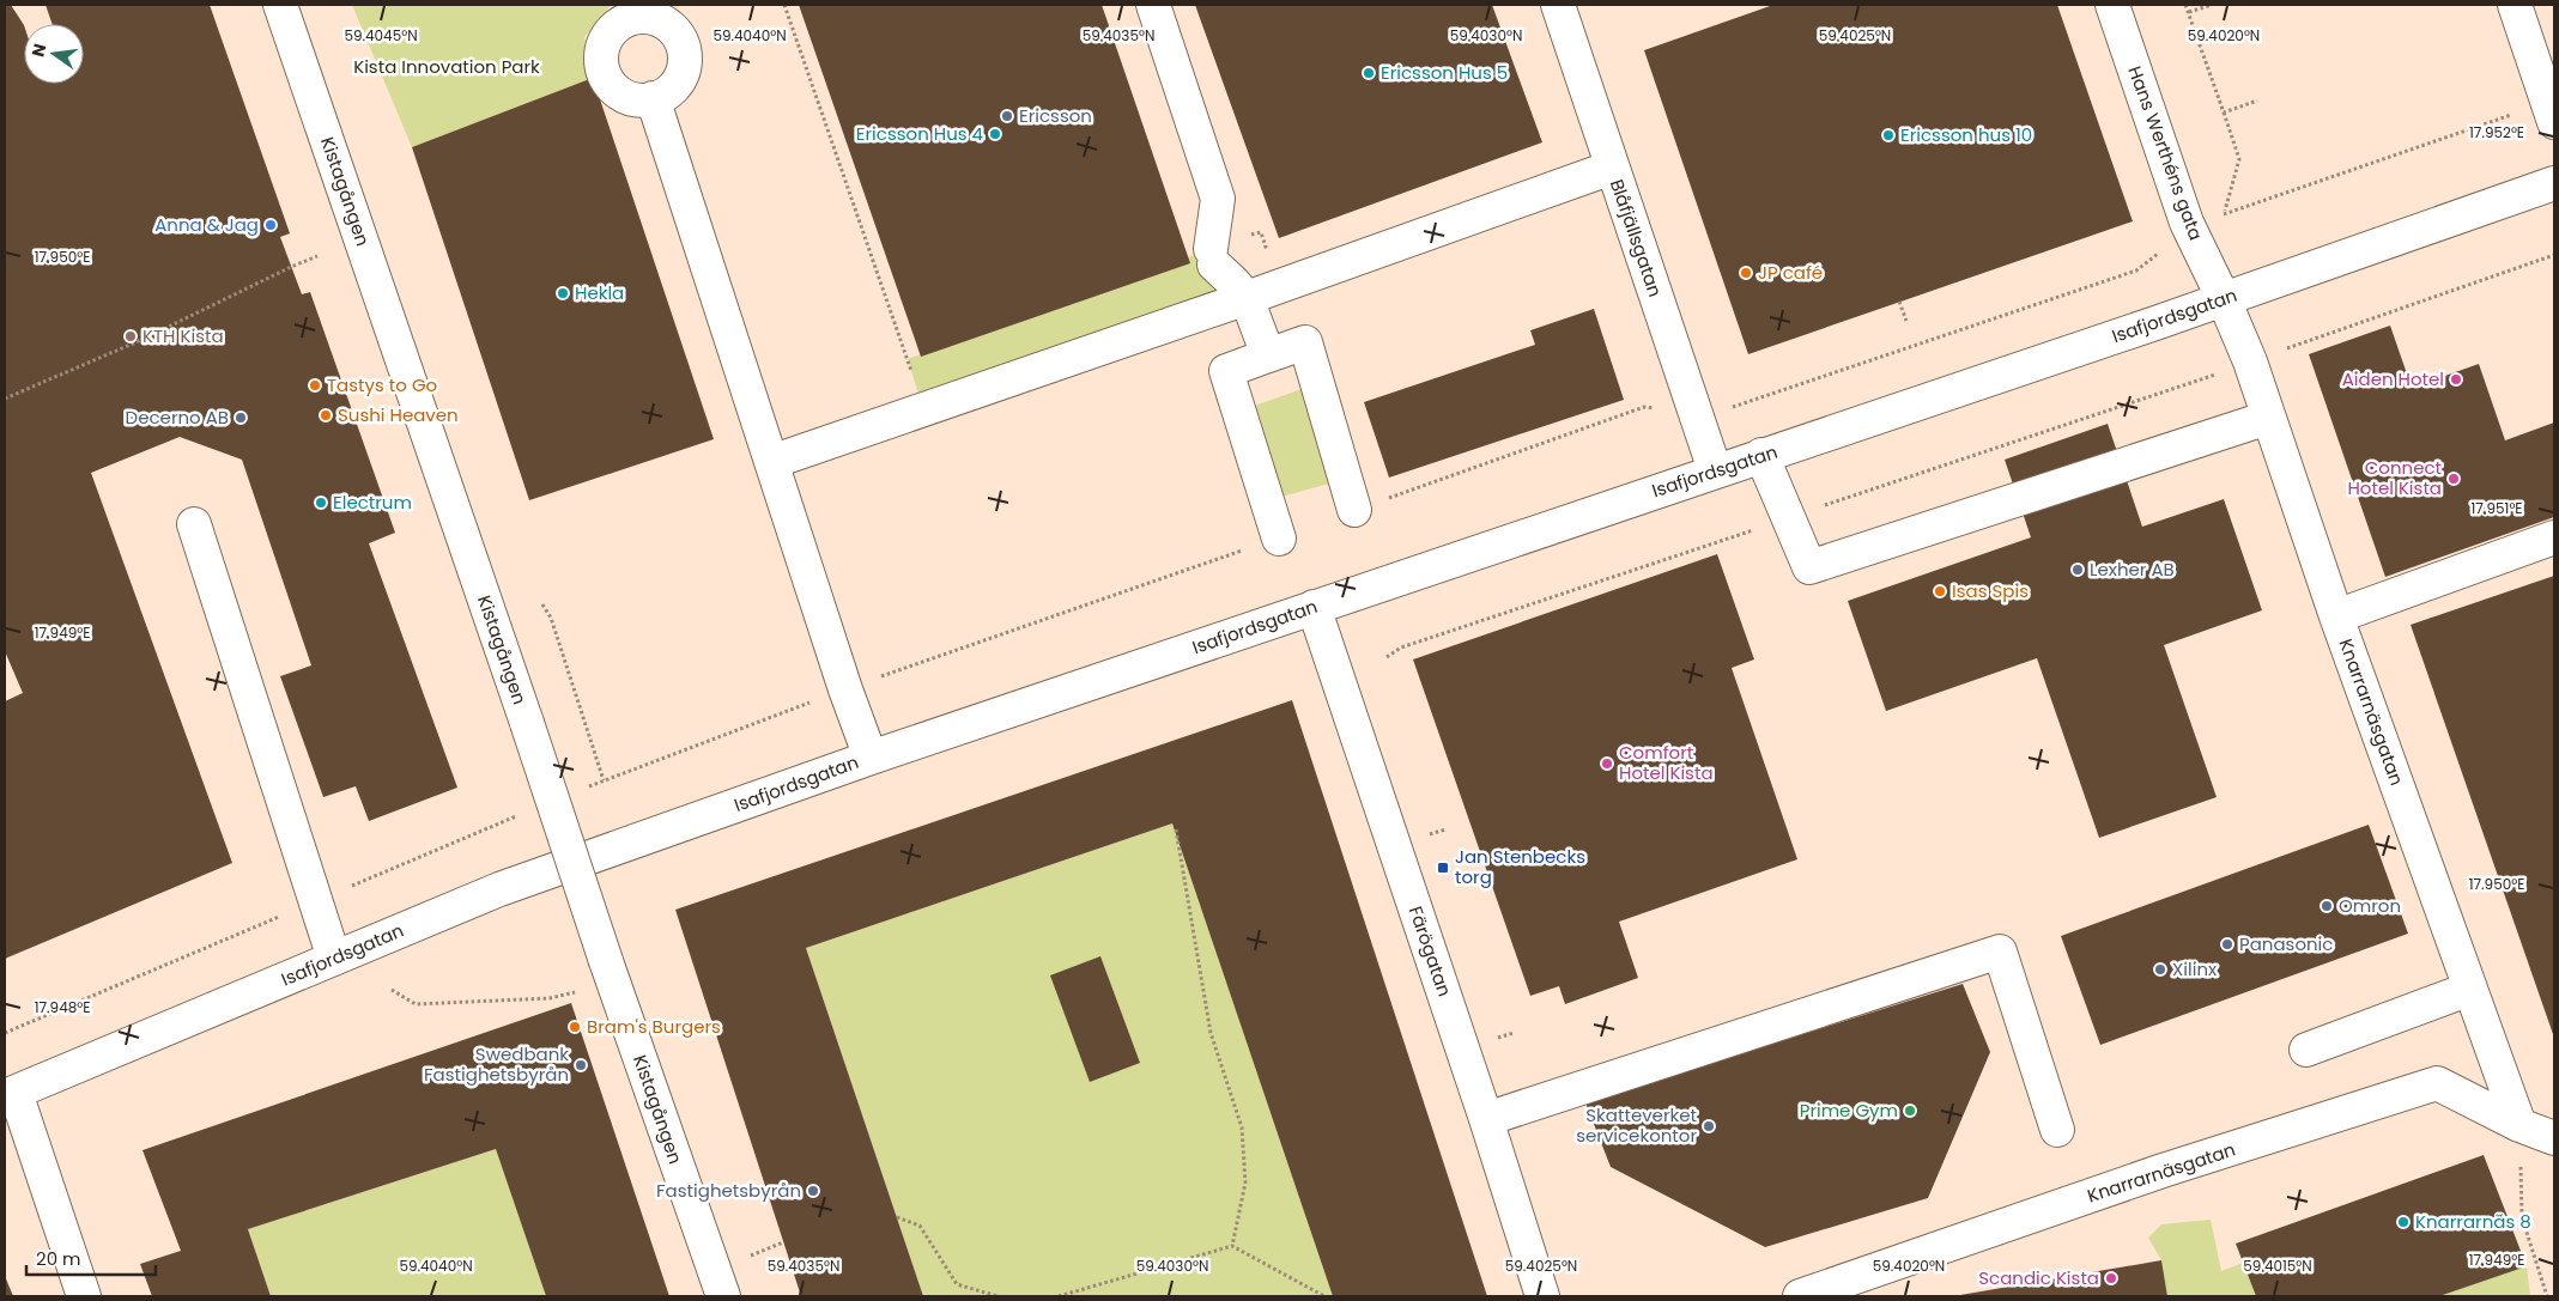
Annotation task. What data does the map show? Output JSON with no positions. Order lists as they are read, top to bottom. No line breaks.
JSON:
{"streets":{"street":["Hans Werthéns gata","Kistagången","Blåfjällsgatan","Isafjordsgatan","Knarrarnäsgatan","Färögatan"]},"crossings":[["Hans Werthéns gata","Isafjordsgatan"],["Hans Werthéns gata","Knarrarnäsgatan"],["Blåfjällsgatan","Isafjordsgatan"],["Isafjordsgatan","Knarrarnäsgatan"],["Isafjordsgatan","Färögatan"]],"parks":["Kista Innovation Park"],"places":{"other":["Ericsson Hus 5","Ericsson","Ericsson Hus 4","Ericsson hus 10","Anna & Jag","JP café","Hekla","KTH Kista","Aiden Hotel","Tastys to Go","Sushi Heaven","Decerno AB","Connect Hotel Kista","Electrum","Lexher AB","Isas Spis","Comfort Hotel Kista","Omron","Panasonic","Xilinx","Bram's Burgers","Swedbank Fastighetsbyrån","Prime Gym","Skatteverket servicekontor","Fastighetsbyrån","Knarrarnäs 8","Scandic Kista"],"transit":["Jan Stenbecks torg"]},"scale_bar":"20 m","north":"left","coordinates":["59.4045°N","59.4040°N","59.4035°N","59.4030°N","59.4025°N","59.4020°N","17.952°E","17.950°E","17.951°E","17.949°E","17.948°E","59.4015°N"]}
